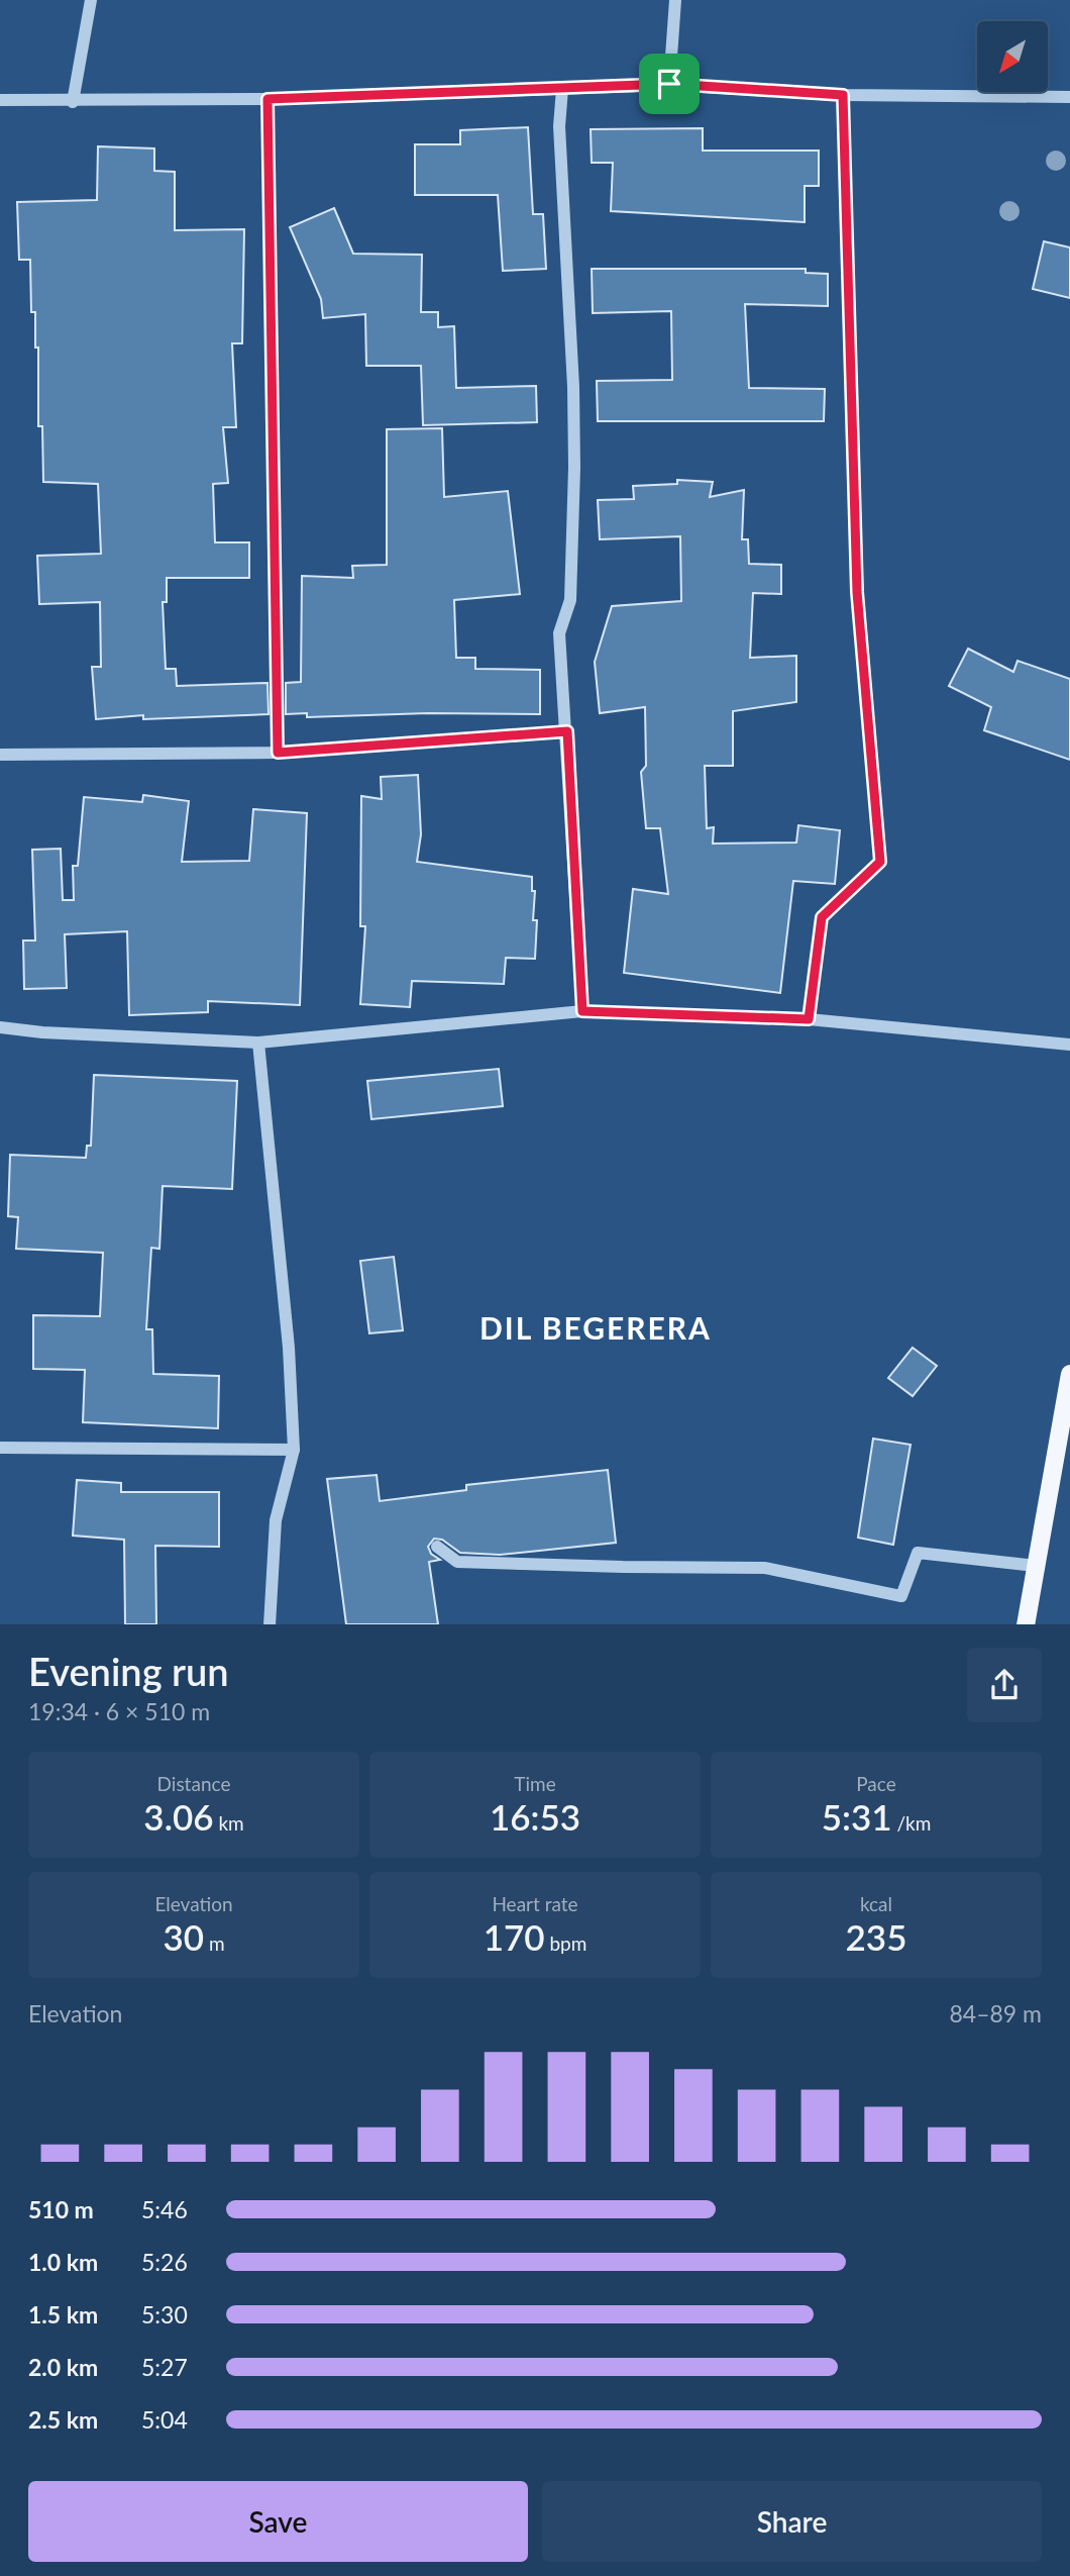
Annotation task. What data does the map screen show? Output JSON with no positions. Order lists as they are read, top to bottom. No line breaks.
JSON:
{"districts":["DIL BEGERERA"],"north":"bottom left","page":{"heading":["Evening run","19:34 · 6 × 510 m"],"stats":[["Distance","3.06 km"],["Time","16:53"],["Pace","5:31 /km"],["Elevation","30 m"],["Heart rate","170 bpm"],["kcal","235"]],"chart":["Elevation","84–89 m"],"list":[{"name":"510 m","note":"5:46"},{"name":"1.0 km","note":"5:26"},{"name":"1.5 km","note":"5:30"},{"name":"2.0 km","note":"5:27"},{"name":"2.5 km","note":"5:04"}],"buttons":["Save","Share"]}}
